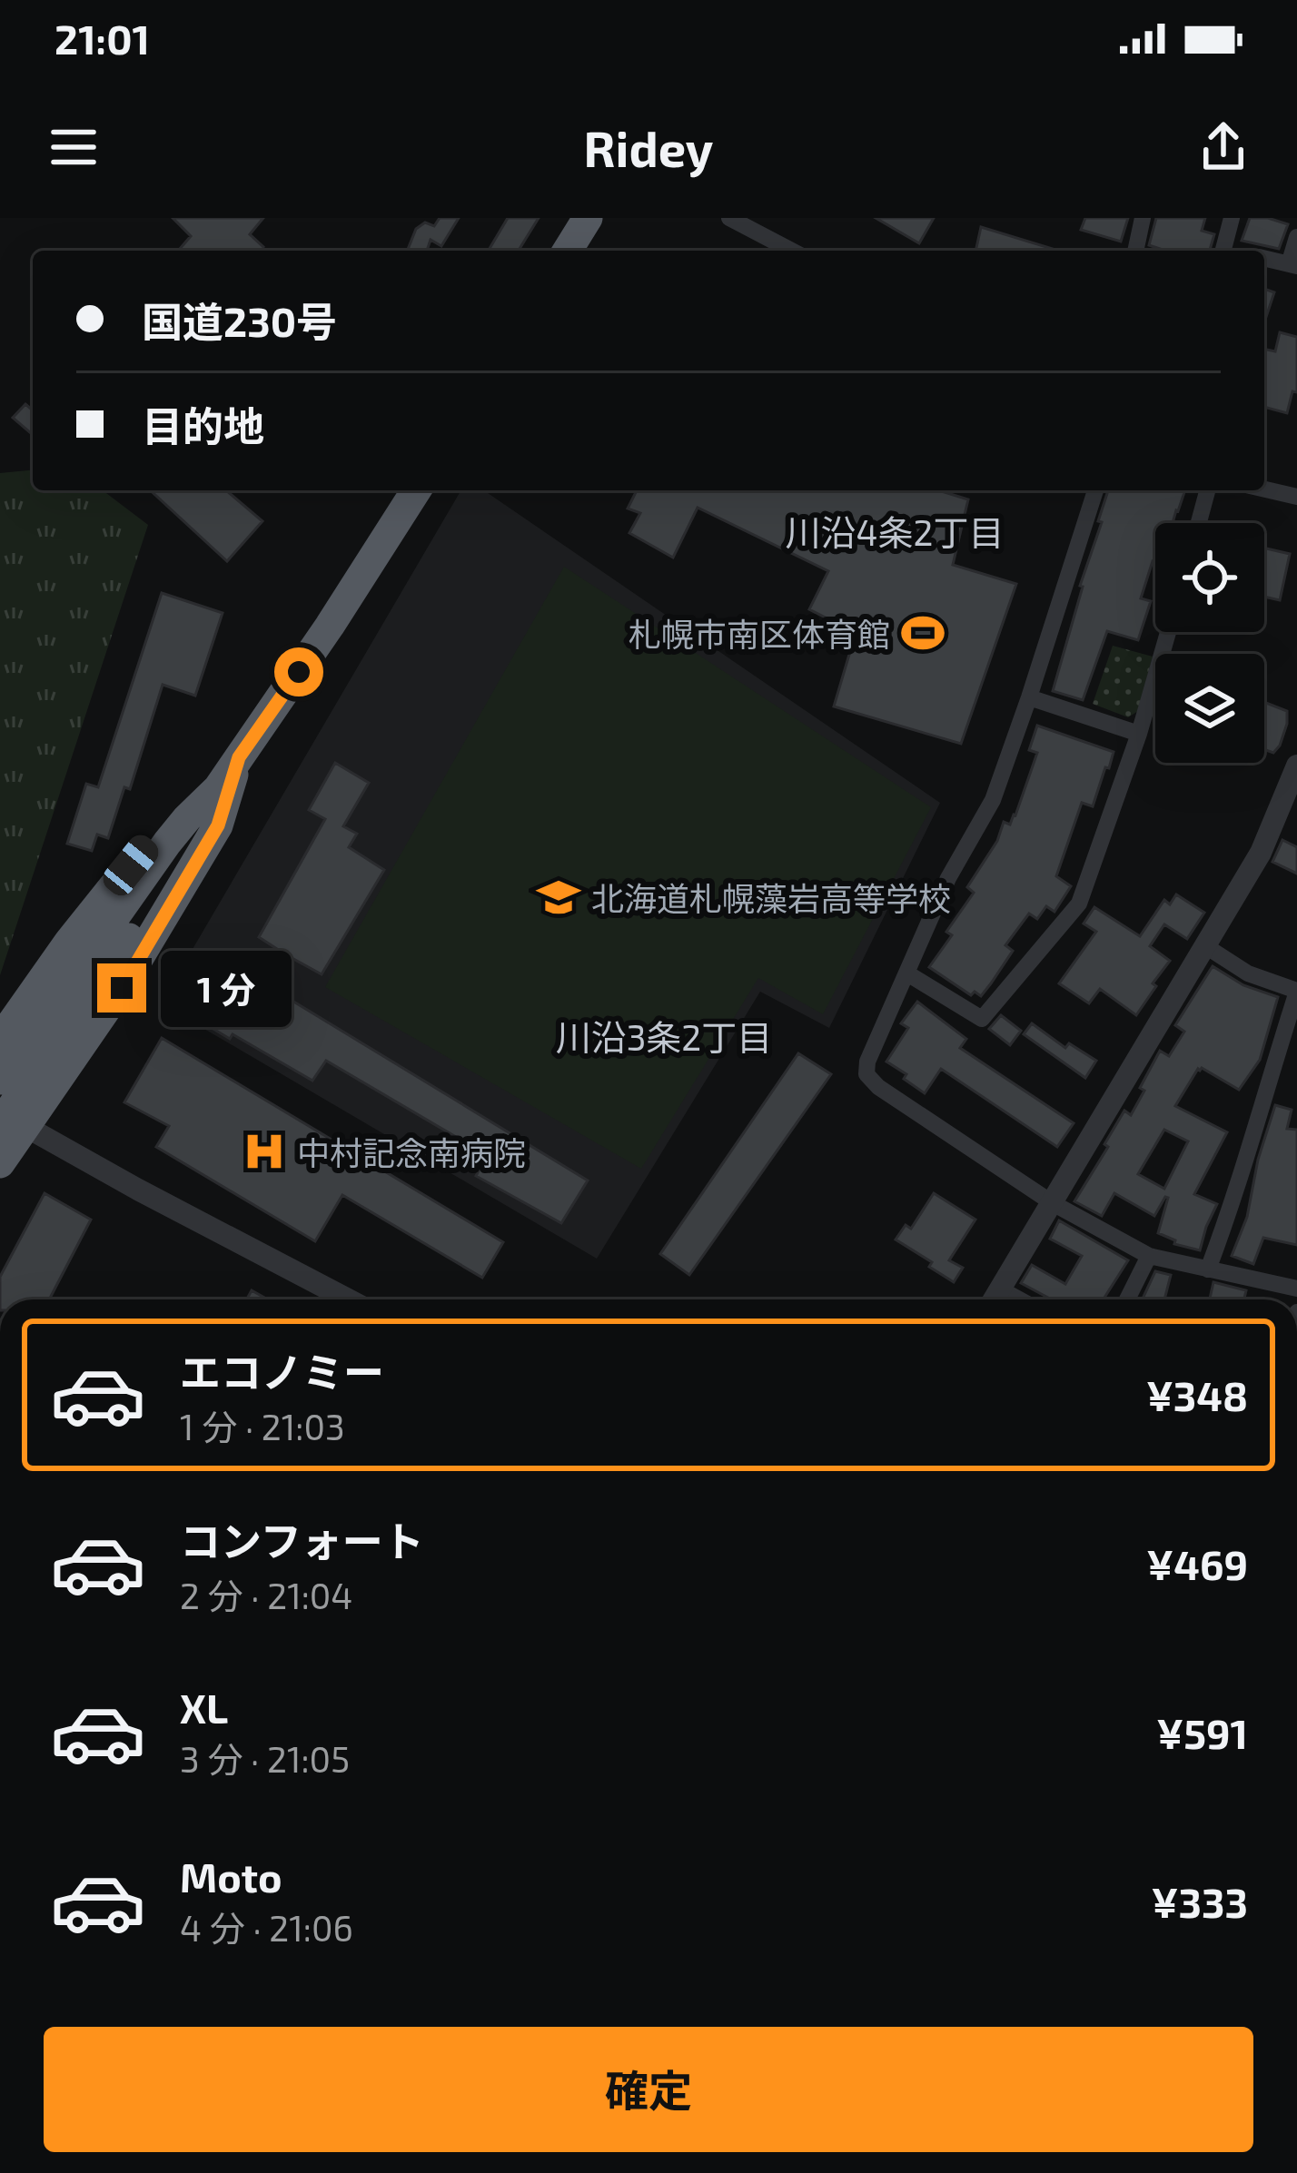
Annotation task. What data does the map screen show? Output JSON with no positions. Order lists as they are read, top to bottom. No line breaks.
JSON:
{"districts":["川沿4条2丁目","川沿3条2丁目"],"places":{"sports":["札幌市南区体育館"],"school or university":["北海道札幌藻岩高等学校"],"hospital":["中村記念南病院"]},"page":{"status":"21:01","header":"Ridey","banner":["国道230号","目的地"],"bubble":"1 分","list":[{"name":"エコノミー","note":"1 分 · 21:03","value":"¥348"},{"name":"コンフォート","note":"2 分 · 21:04","value":"¥469"},{"name":"XL","note":"3 分 · 21:05","value":"¥591"},{"name":"Moto","note":"4 分 · 21:06","value":"¥333"}],"buttons":"確定"}}
